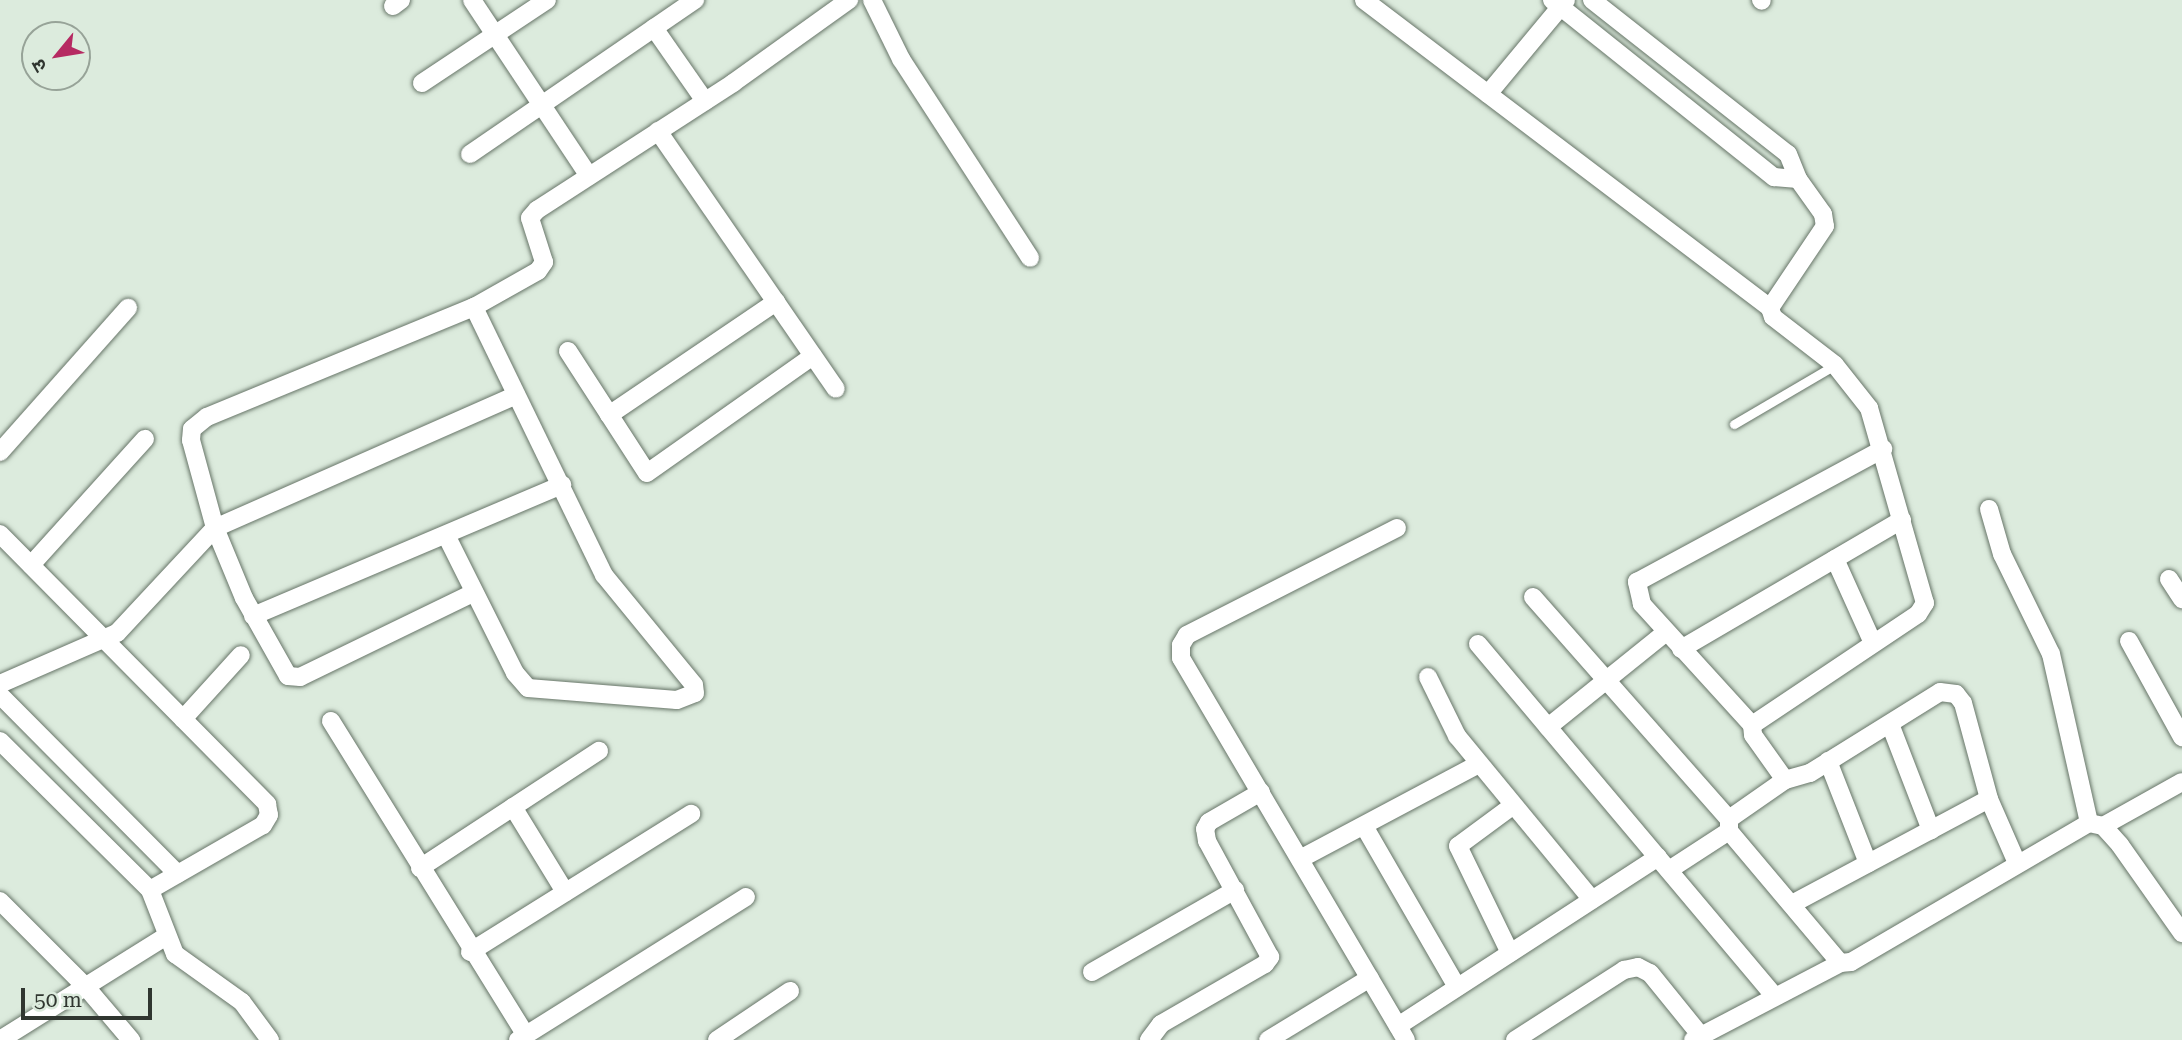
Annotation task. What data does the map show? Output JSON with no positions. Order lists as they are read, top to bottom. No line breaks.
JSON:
{"scale_bar":"50 m","north":"bottom left"}
